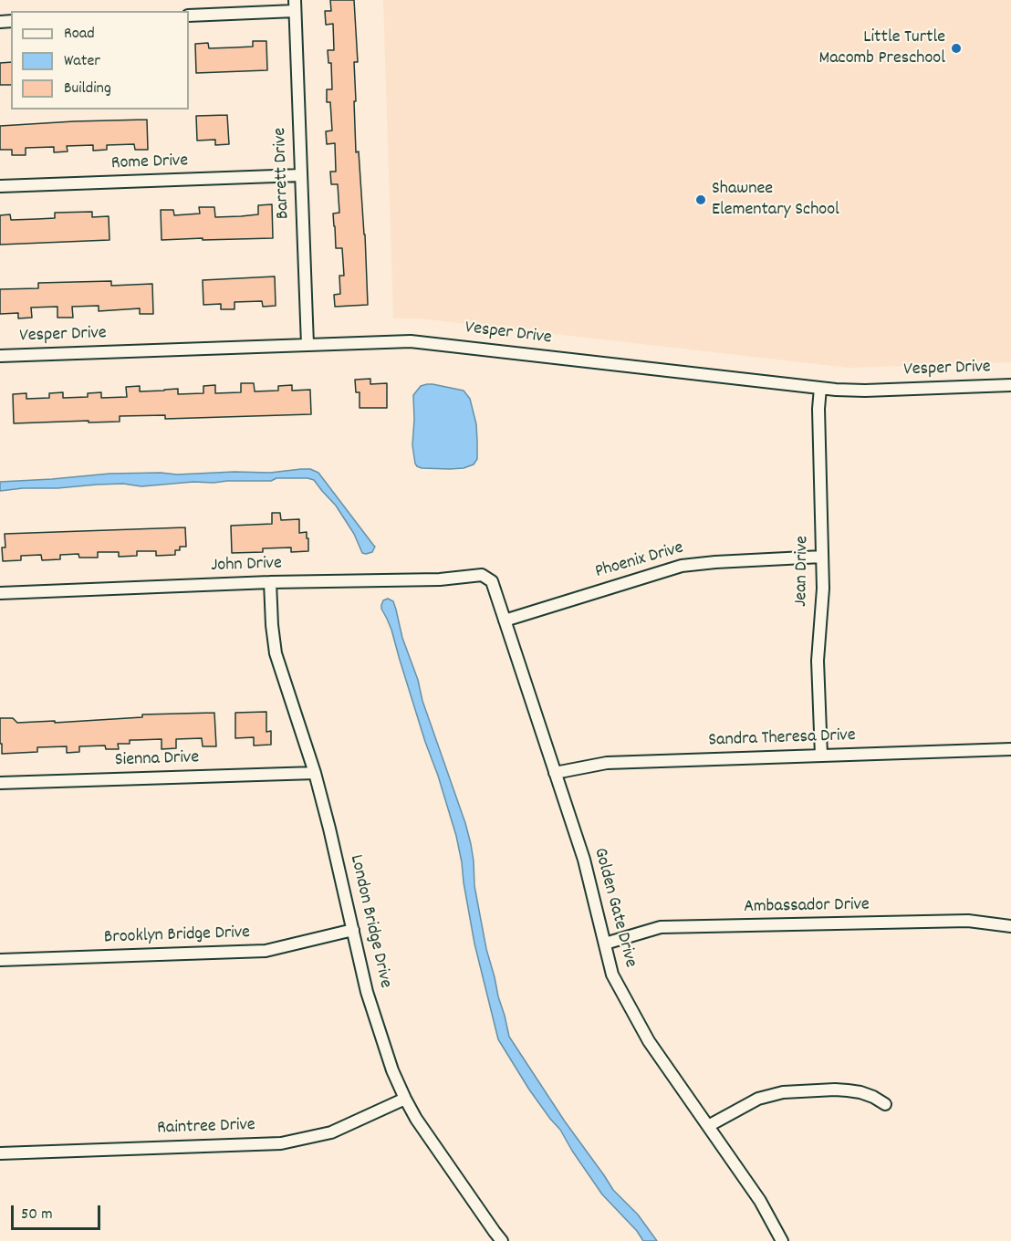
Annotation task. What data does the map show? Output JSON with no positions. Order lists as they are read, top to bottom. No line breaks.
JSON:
{"streets":{"street":["Rome Drive","Barrett Drive","Vesper Drive","Phoenix Drive","John Drive","Jean Drive","Sandra Theresa Drive","Sienna Drive","Ambassador Drive","Golden Gate Drive","London Bridge Drive","Brooklyn Bridge Drive","Raintree Drive"]},"crossings":[["Rome Drive","Barrett Drive"],["Barrett Drive","Vesper Drive"],["Vesper Drive","Jean Drive"],["Phoenix Drive","Jean Drive"],["Phoenix Drive","Golden Gate Drive"],["John Drive","Golden Gate Drive"],["John Drive","London Bridge Drive"],["Jean Drive","Sandra Theresa Drive"],["Sandra Theresa Drive","Golden Gate Drive"],["Sienna Drive","London Bridge Drive"],["Ambassador Drive","Golden Gate Drive"],["London Bridge Drive","Brooklyn Bridge Drive"],["London Bridge Drive","Raintree Drive"]],"places":["Little Turtle Macomb Preschool","Shawnee Elementary School"],"legend":["Road","Water","Building"],"scale_bar":"50 m"}
